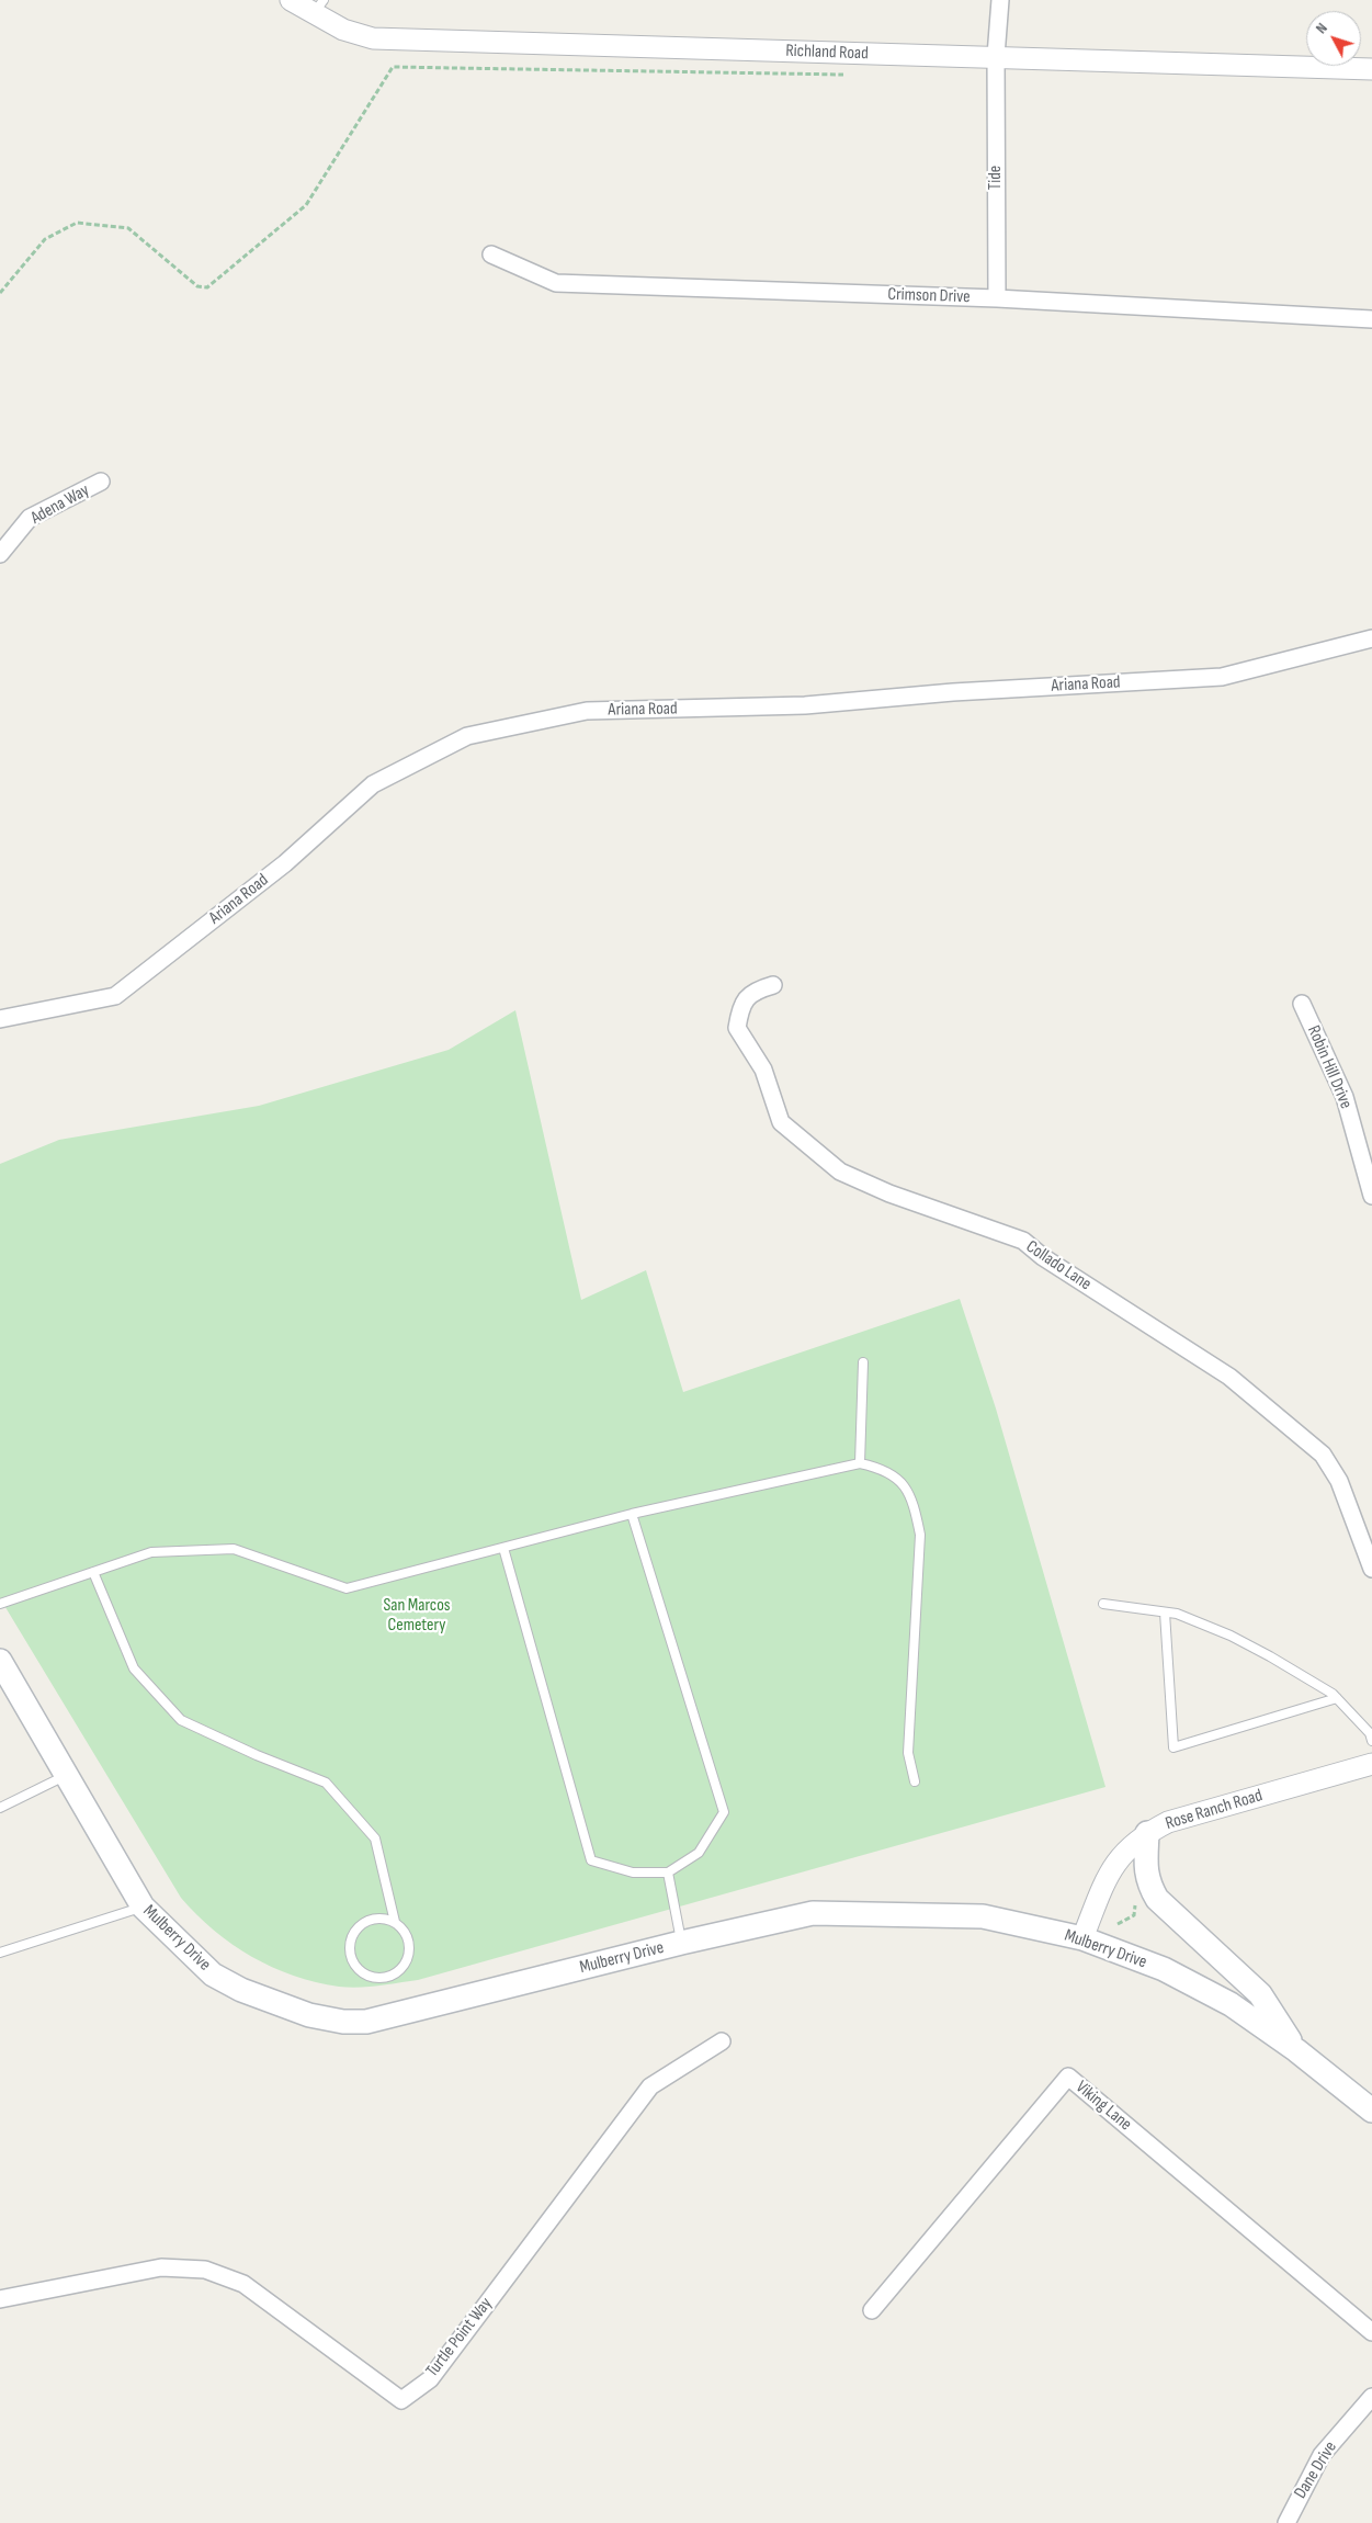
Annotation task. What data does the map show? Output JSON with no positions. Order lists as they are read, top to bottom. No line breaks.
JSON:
{"streets":{"main road":["Mulberry Drive"],"street":["Richland Road","Tide","Crimson Drive","Adena Way","Ariana Road","Robin Hill Drive","Collado Lane","Rose Ranch Road","Viking Lane","Turtle Point Way","Dane Drive"]},"crossings":[["Richland Road","Tide"],["Tide","Crimson Drive"],["Rose Ranch Road","Mulberry Drive"]],"parks":["San Marcos Cemetery"],"north":"top left"}
